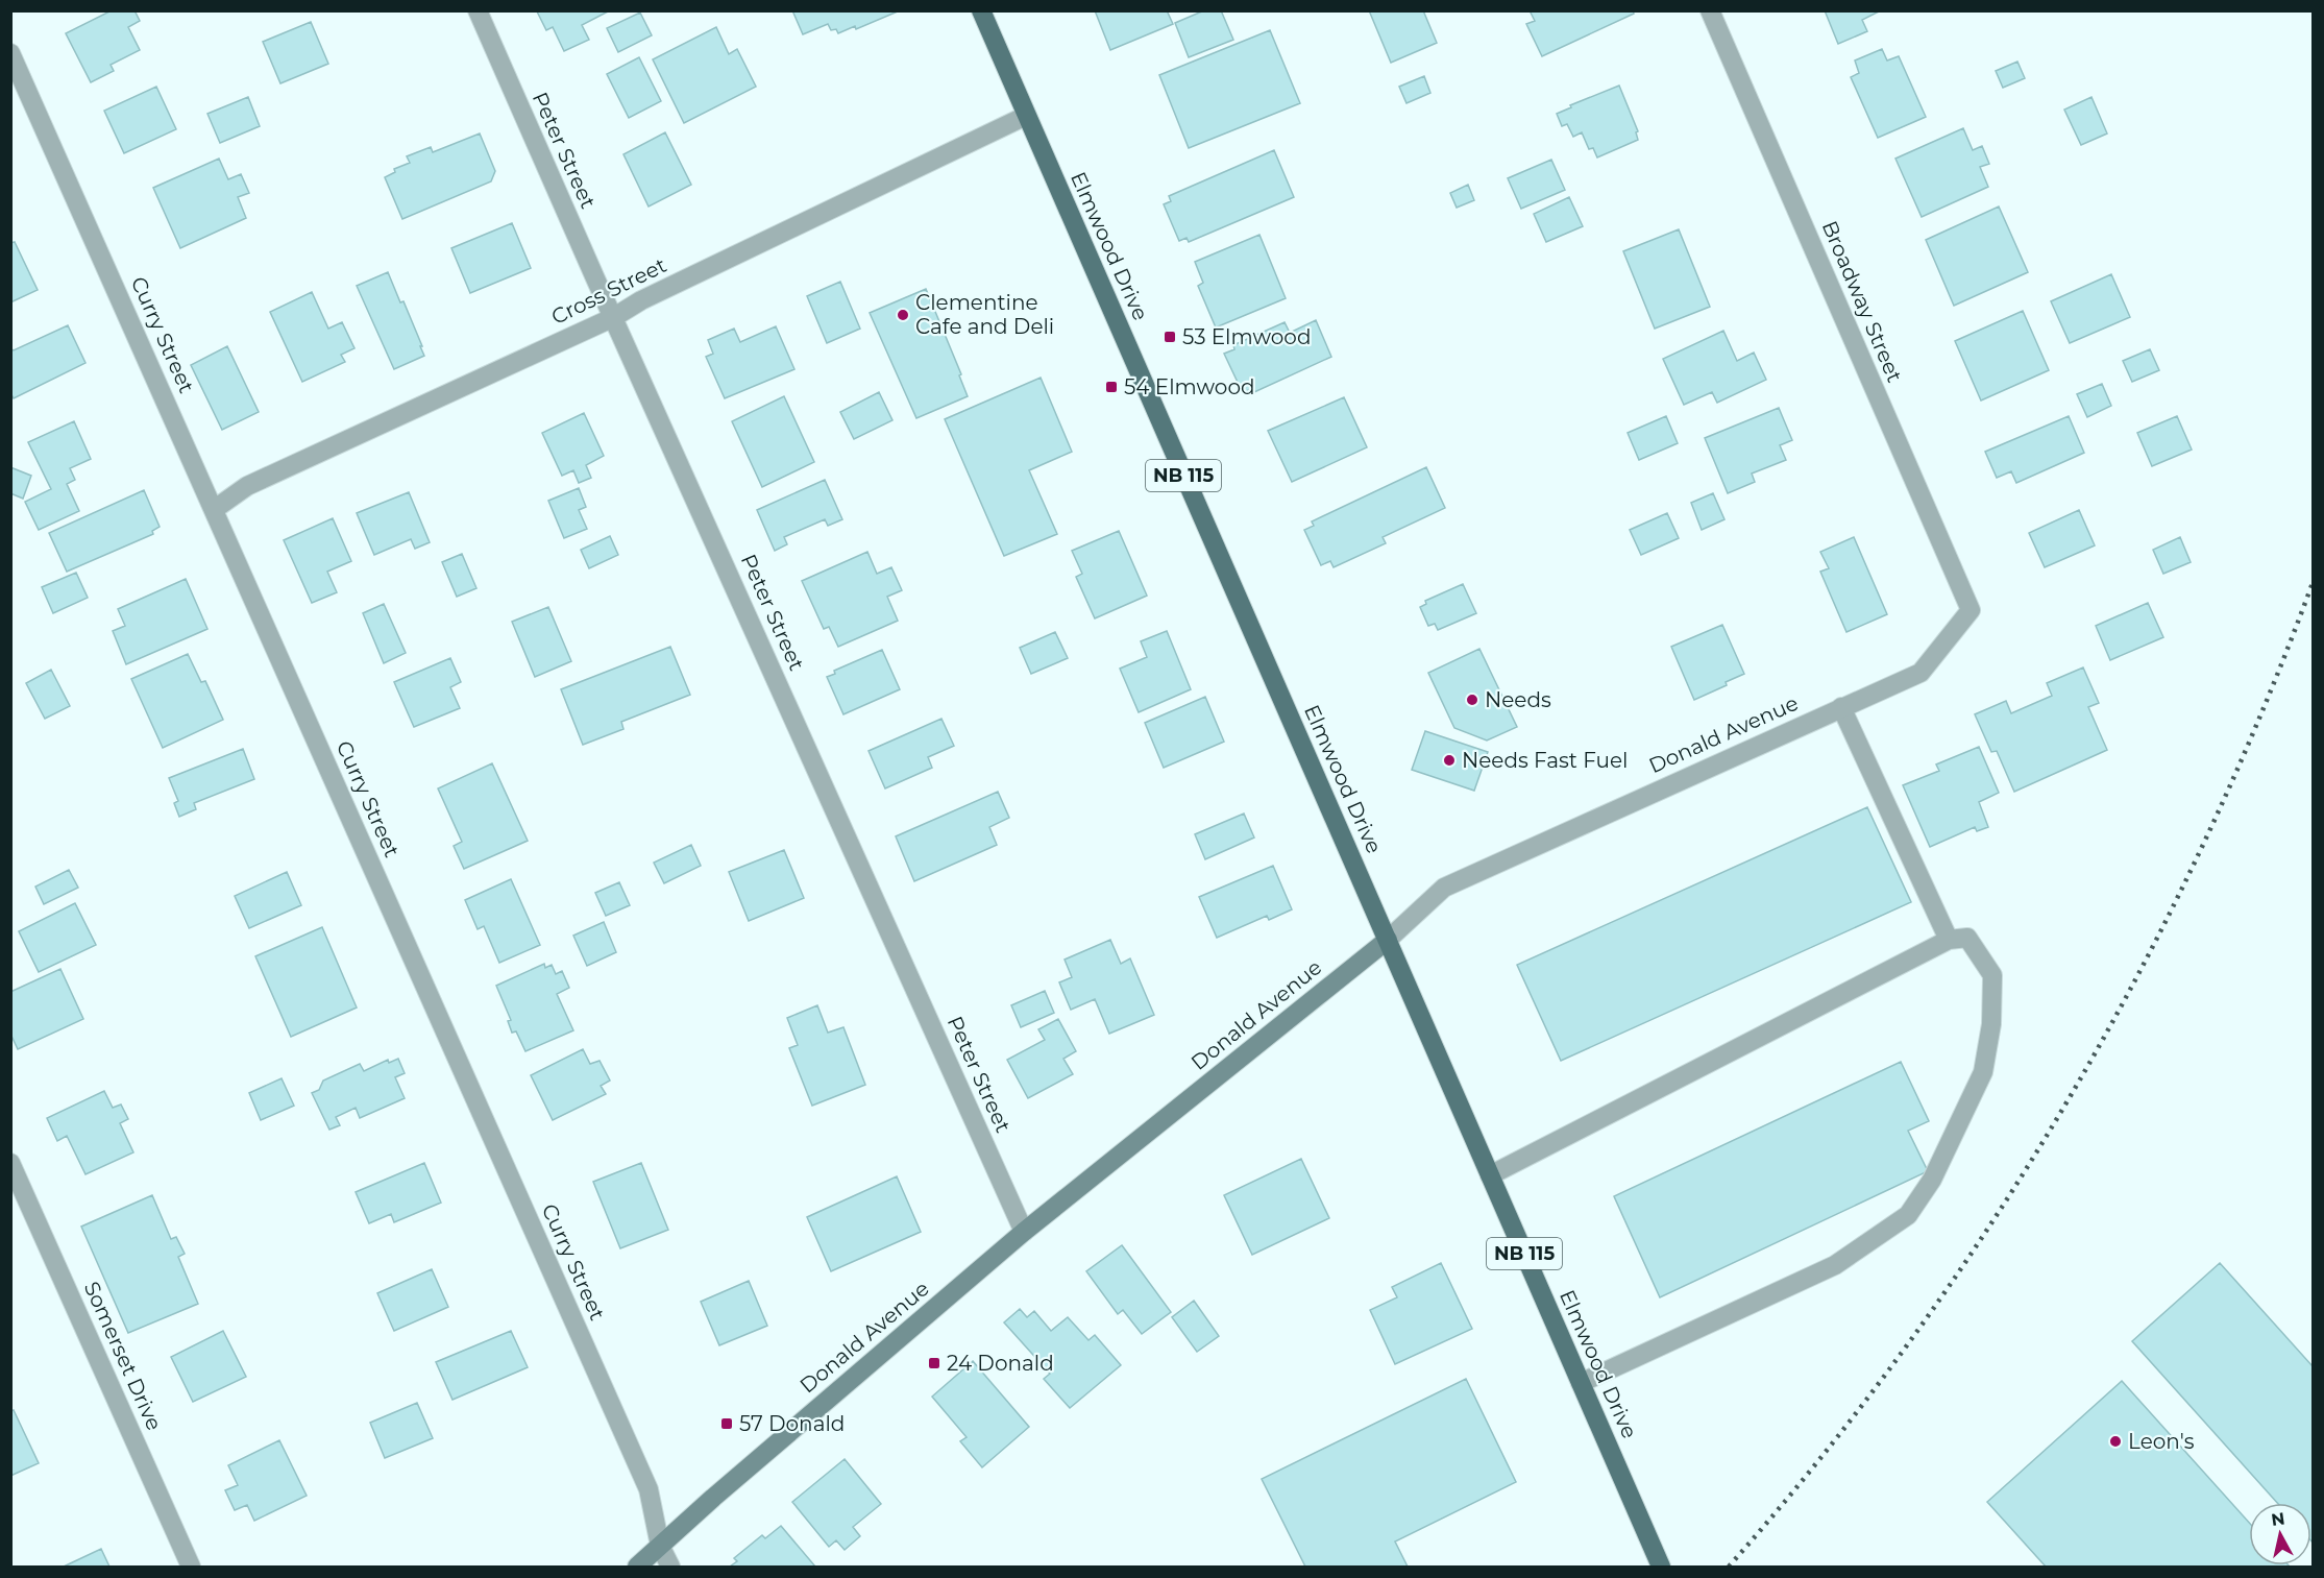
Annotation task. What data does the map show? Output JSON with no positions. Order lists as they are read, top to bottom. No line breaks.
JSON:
{"streets":{"main road":["Elmwood Drive","NB 115"],"street":["Peter Street","Cross Street","Broadway Street","Curry Street","Donald Avenue","Somerset Drive"]},"crossings":[["Peter Street","Cross Street"],["Peter Street","Donald Avenue"],["Elmwood Drive","Cross Street"],["Elmwood Drive","Donald Avenue"],["Cross Street","Curry Street"],["Broadway Street","Donald Avenue"],["Curry Street","Donald Avenue"]],"places":{"other":["Clementine Cafe and Deli","Needs","Needs Fast Fuel","Leon's"],"transit":["53 Elmwood","54 Elmwood","24 Donald","57 Donald"]},"north":"top"}
